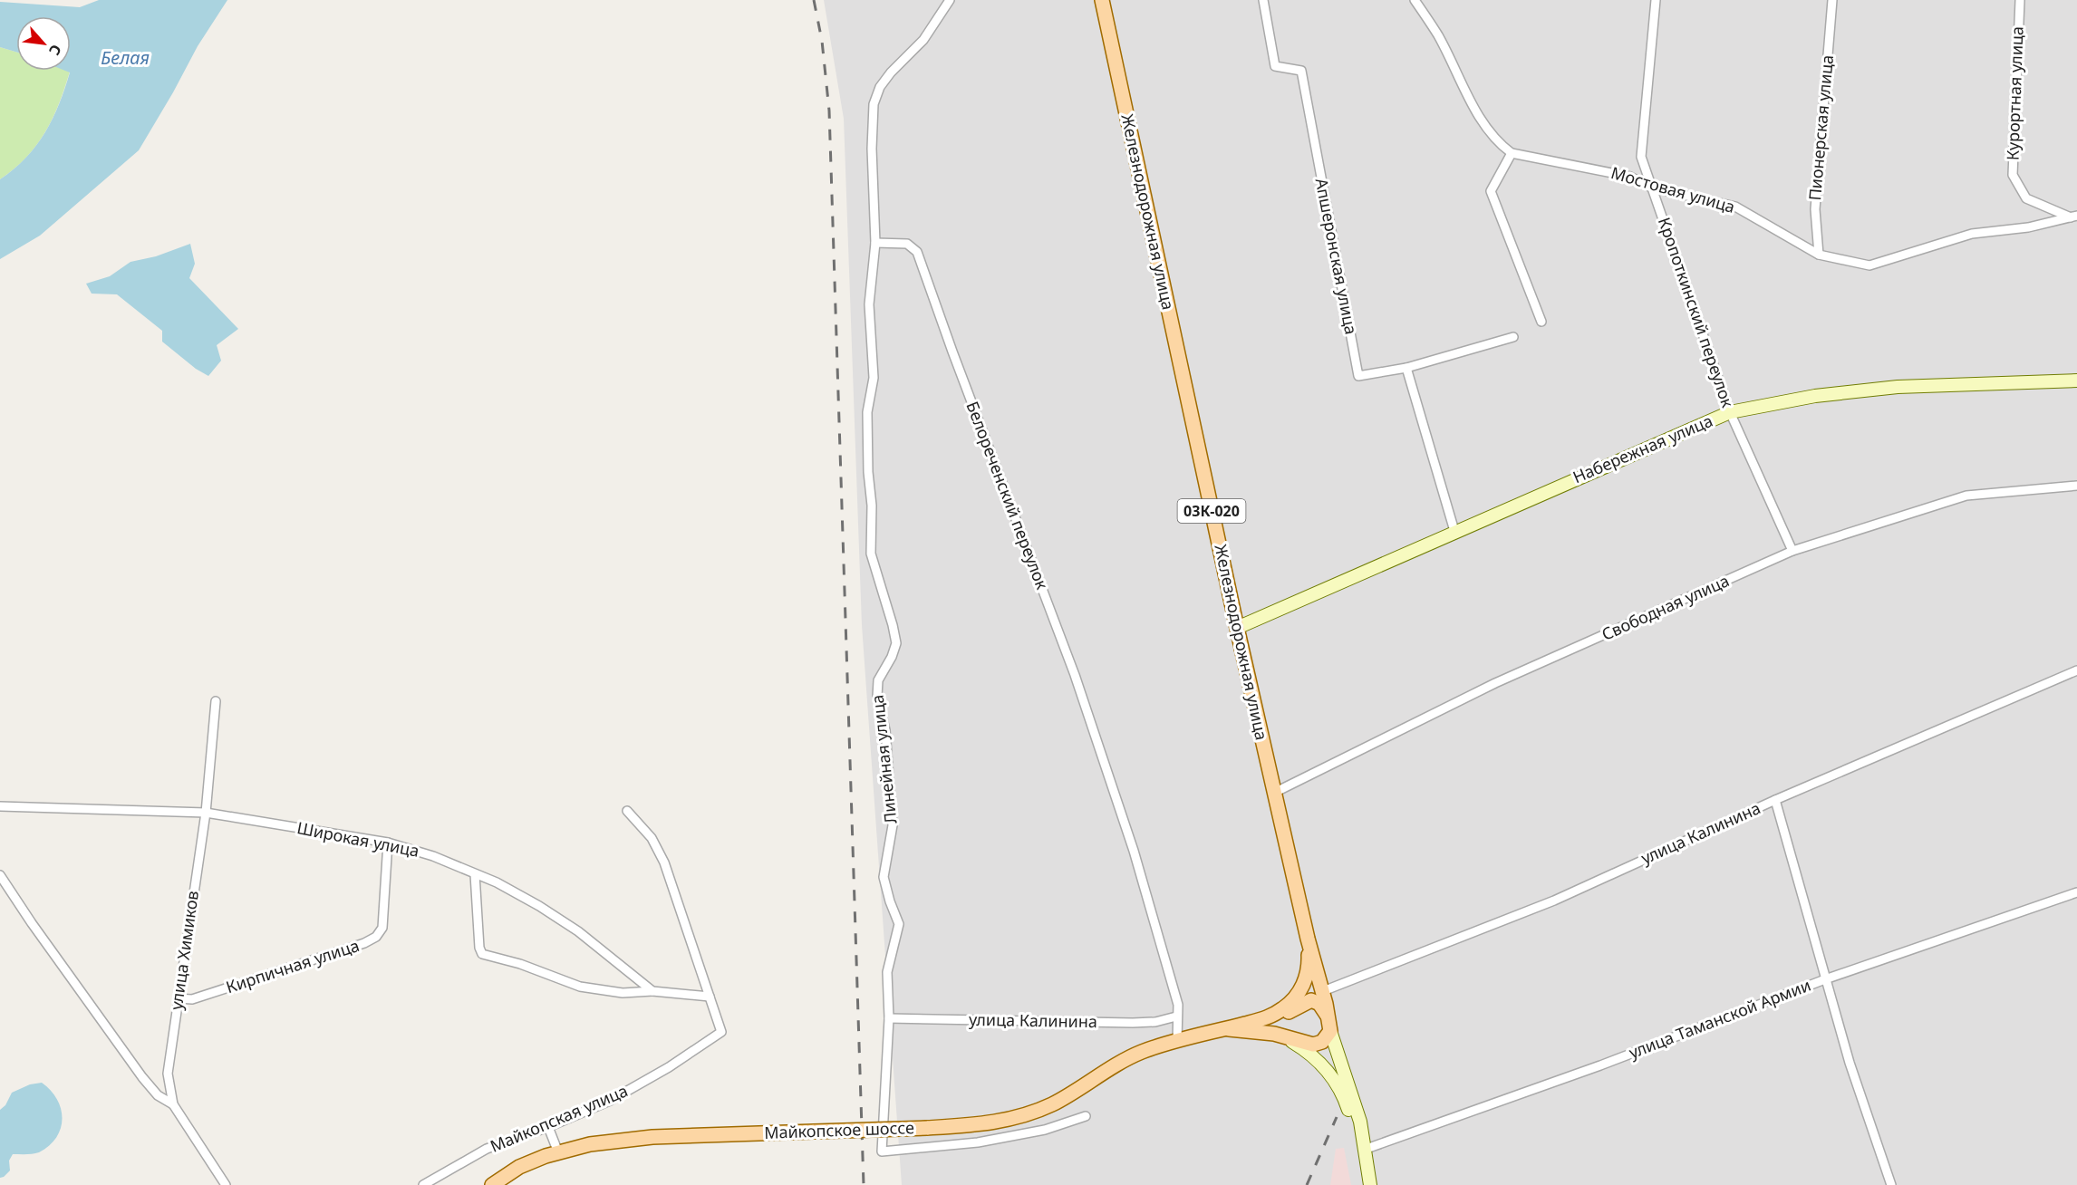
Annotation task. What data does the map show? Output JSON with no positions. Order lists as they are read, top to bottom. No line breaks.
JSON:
{"streets":{"main road":["Железнодорожная улица","03К-020","Майкопское шоссе"],"street":["Курортная улица","Пионерская улица","Мостовая улица","Апшеронская улица","Кропоткинский переулок","Набережная улица","Белореченский переулок","Свободная улица","Линейная улица","улица Калинина","Широкая улица","улица Химиков","Кирпичная улица","улица Таманской Армии","Майкопская улица"]},"crossings":[["Курортная улица","Мостовая улица"],["Пионерская улица","Мостовая улица"],["Мостовая улица","Кропоткинский переулок"],["Железнодорожная улица","Набережная улица"],["Железнодорожная улица","Свободная улица"],["Железнодорожная улица","улица Калинина"],["Железнодорожная улица","улица Таманской Армии"],["Кропоткинский переулок","Набережная улица"],["Кропоткинский переулок","Свободная улица"],["Белореченский переулок","Линейная улица"],["Белореченский переулок","улица Калинина"],["Белореченский переулок","Майкопское шоссе"],["Линейная улица","улица Калинина"],["Широкая улица","улица Химиков"],["Широкая улица","Кирпичная улица"],["улица Химиков","Кирпичная улица"]],"water":["Белая"],"north":"bottom right"}
